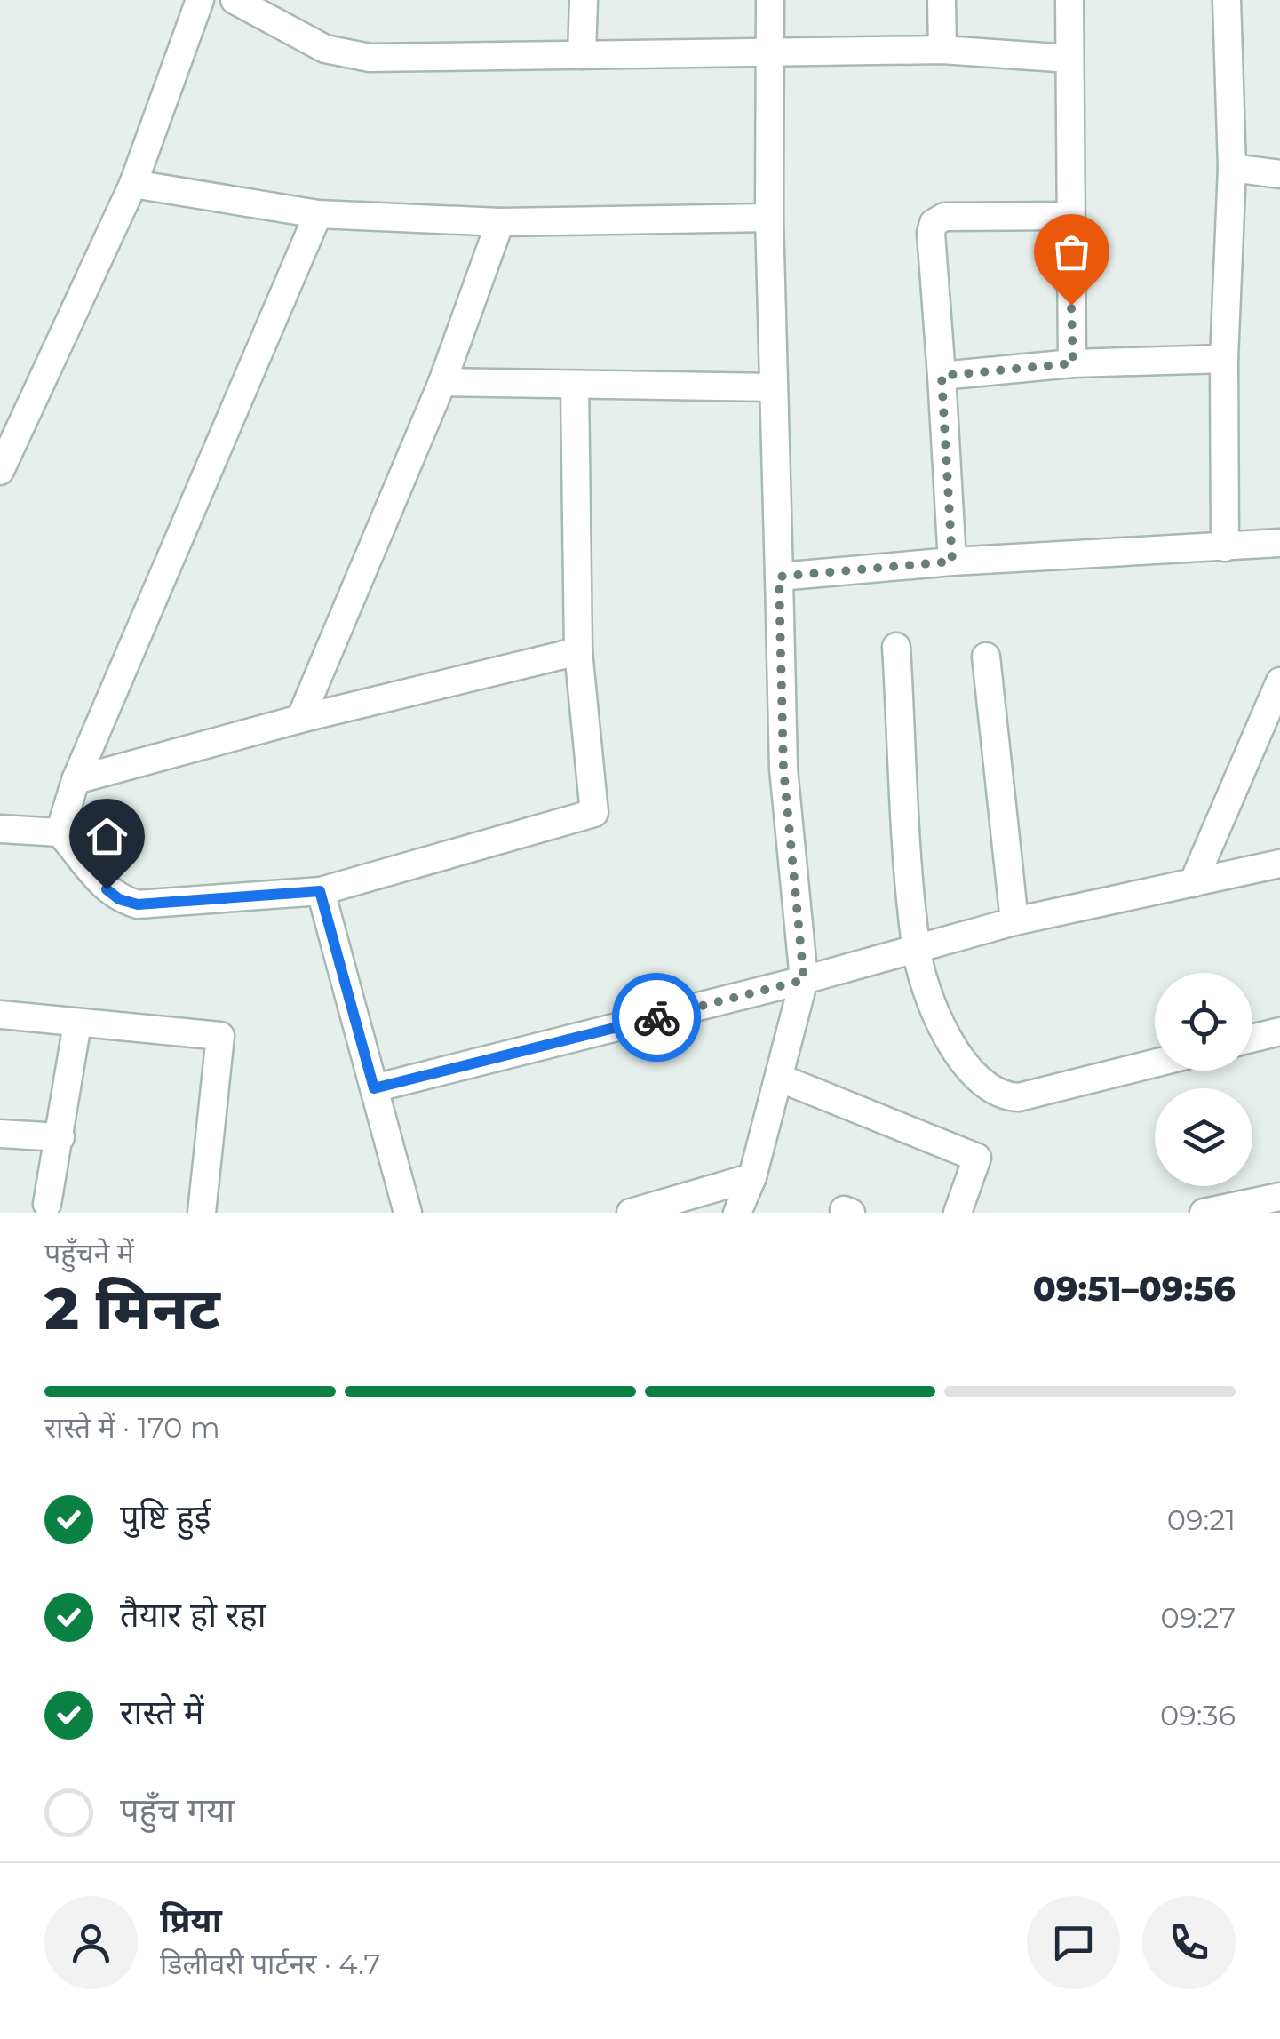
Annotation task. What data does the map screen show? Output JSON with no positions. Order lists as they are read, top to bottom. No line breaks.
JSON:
{"page":{"heading":["2 मिनट","पहुँचने में","09:51–09:56"],"panel":["प्रिया","डिलीवरी पार्टनर · 4.7"],"bar":"रास्ते में · 170 m","list":[["पुष्टि हुई","09:21"],["तैयार हो रहा","09:27"],["रास्ते में","09:36"],"पहुँच गया"]}}
